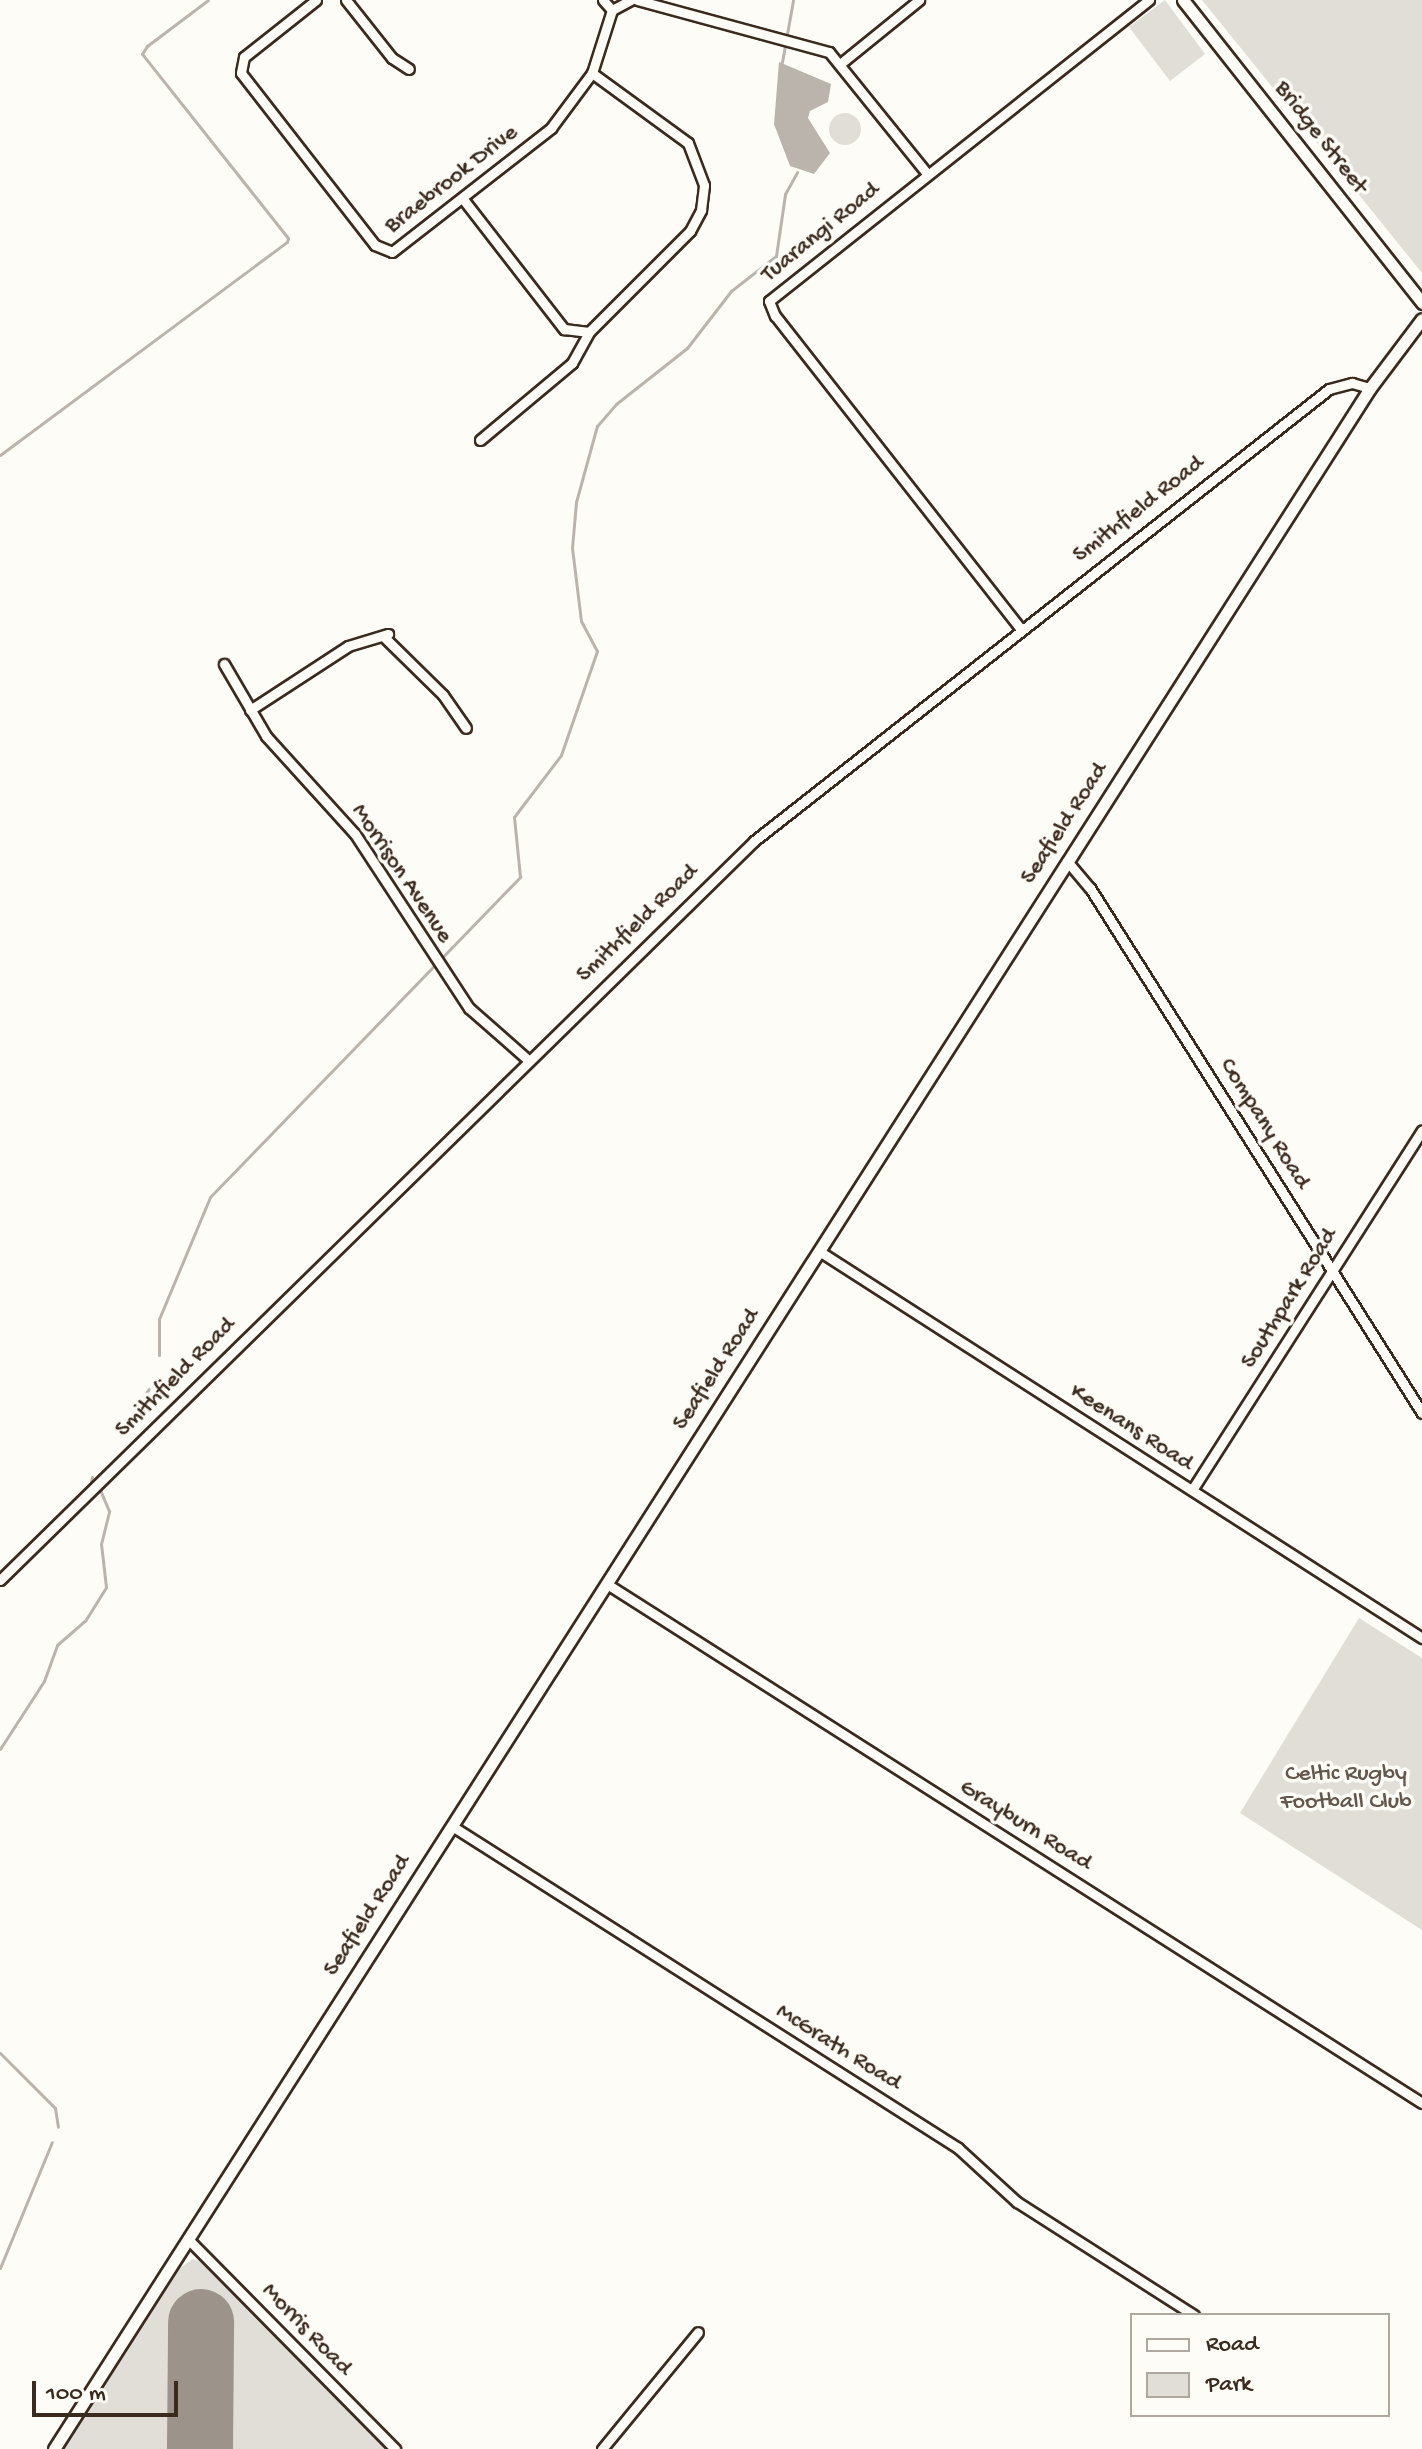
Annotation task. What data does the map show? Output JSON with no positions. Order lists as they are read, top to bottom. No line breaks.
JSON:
{"streets":{"street":["Bridge Street","Braebrook Drive","Tuarangi Road","Smithfield Road","Seafield Road","Morrison Avenue","Company Road","Southpark Road","Keenans Road","Grayburn Road","McGrath Road","Morris Road"]},"crossings":[["Tuarangi Road","Smithfield Road"],["Smithfield Road","Seafield Road"],["Smithfield Road","Morrison Avenue"],["Seafield Road","Company Road"],["Seafield Road","Keenans Road"],["Seafield Road","Grayburn Road"],["Seafield Road","McGrath Road"],["Seafield Road","Morris Road"],["Company Road","Southpark Road"],["Southpark Road","Keenans Road"]],"parks":["Celtic Rugby Football Club"],"legend":["Road","Park"],"scale_bar":"100 m"}
